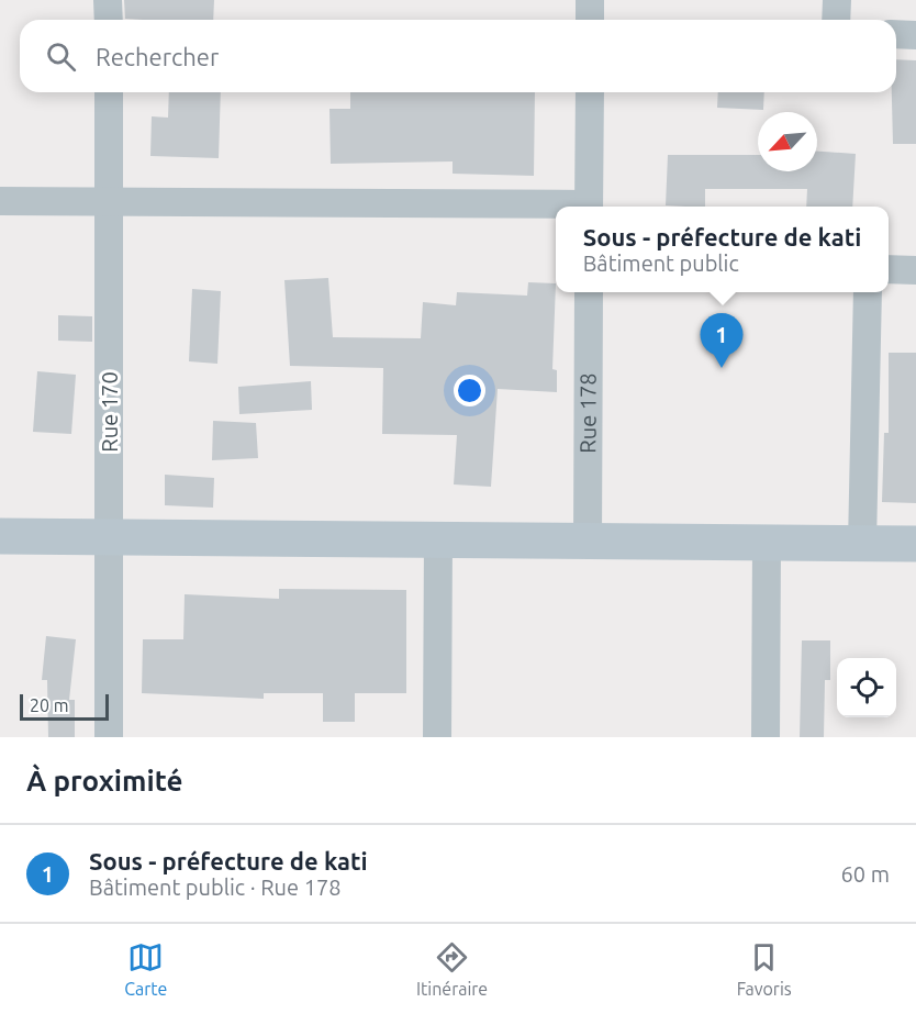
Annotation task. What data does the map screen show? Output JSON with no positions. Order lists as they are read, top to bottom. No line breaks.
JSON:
{"streets":{"street":["Rue 170","Rue 178"]},"scale_bar":"20 m","north":"bottom left","page":{"search":"Rechercher","popup":["Sous - préfecture de kati","Bâtiment public"],"pins":"1","scale":"20 m","heading":"À proximité","list":[{"mark":"1","name":"Sous - préfecture de kati","note":"Bâtiment public · Rue 178","value":"60 m"}],"nav":["Carte","Itinéraire","Favoris"]}}
